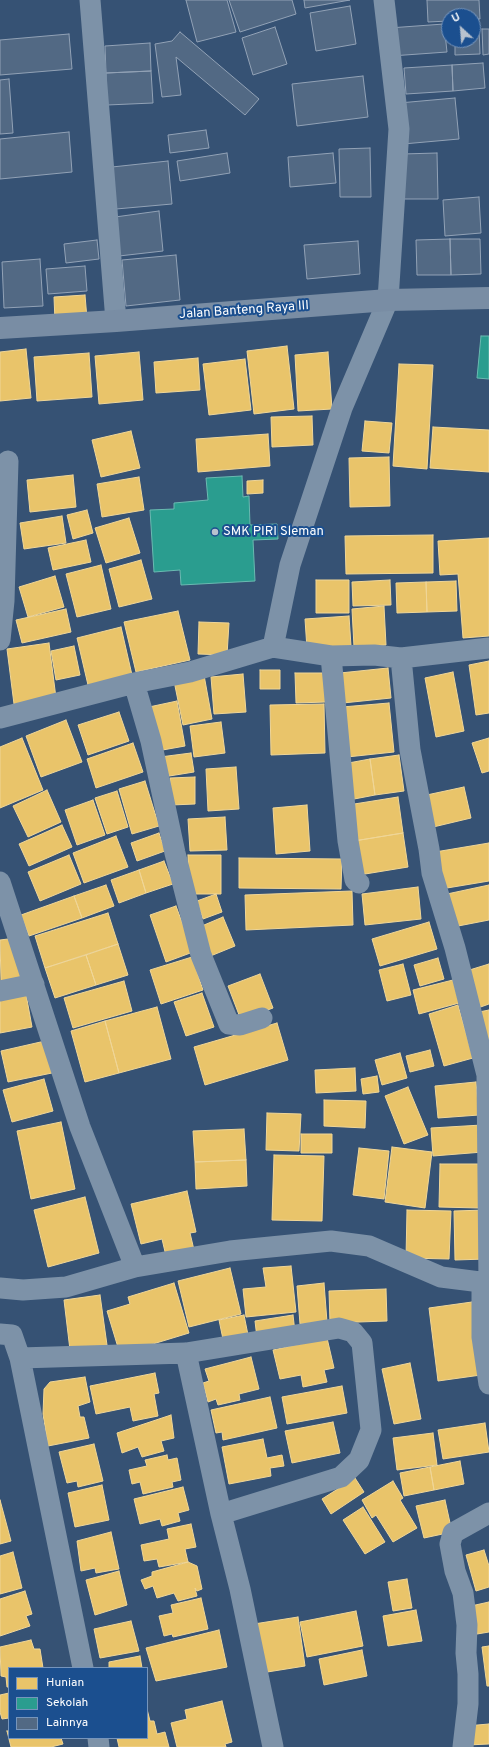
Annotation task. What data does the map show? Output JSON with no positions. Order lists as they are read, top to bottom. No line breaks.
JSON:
{"streets":{"street":["Jalan Banteng Raya III"]},"places":["SMK PIRI Sleman"],"legend":["Hunian","Sekolah","Lainnya"],"north":"top left"}
